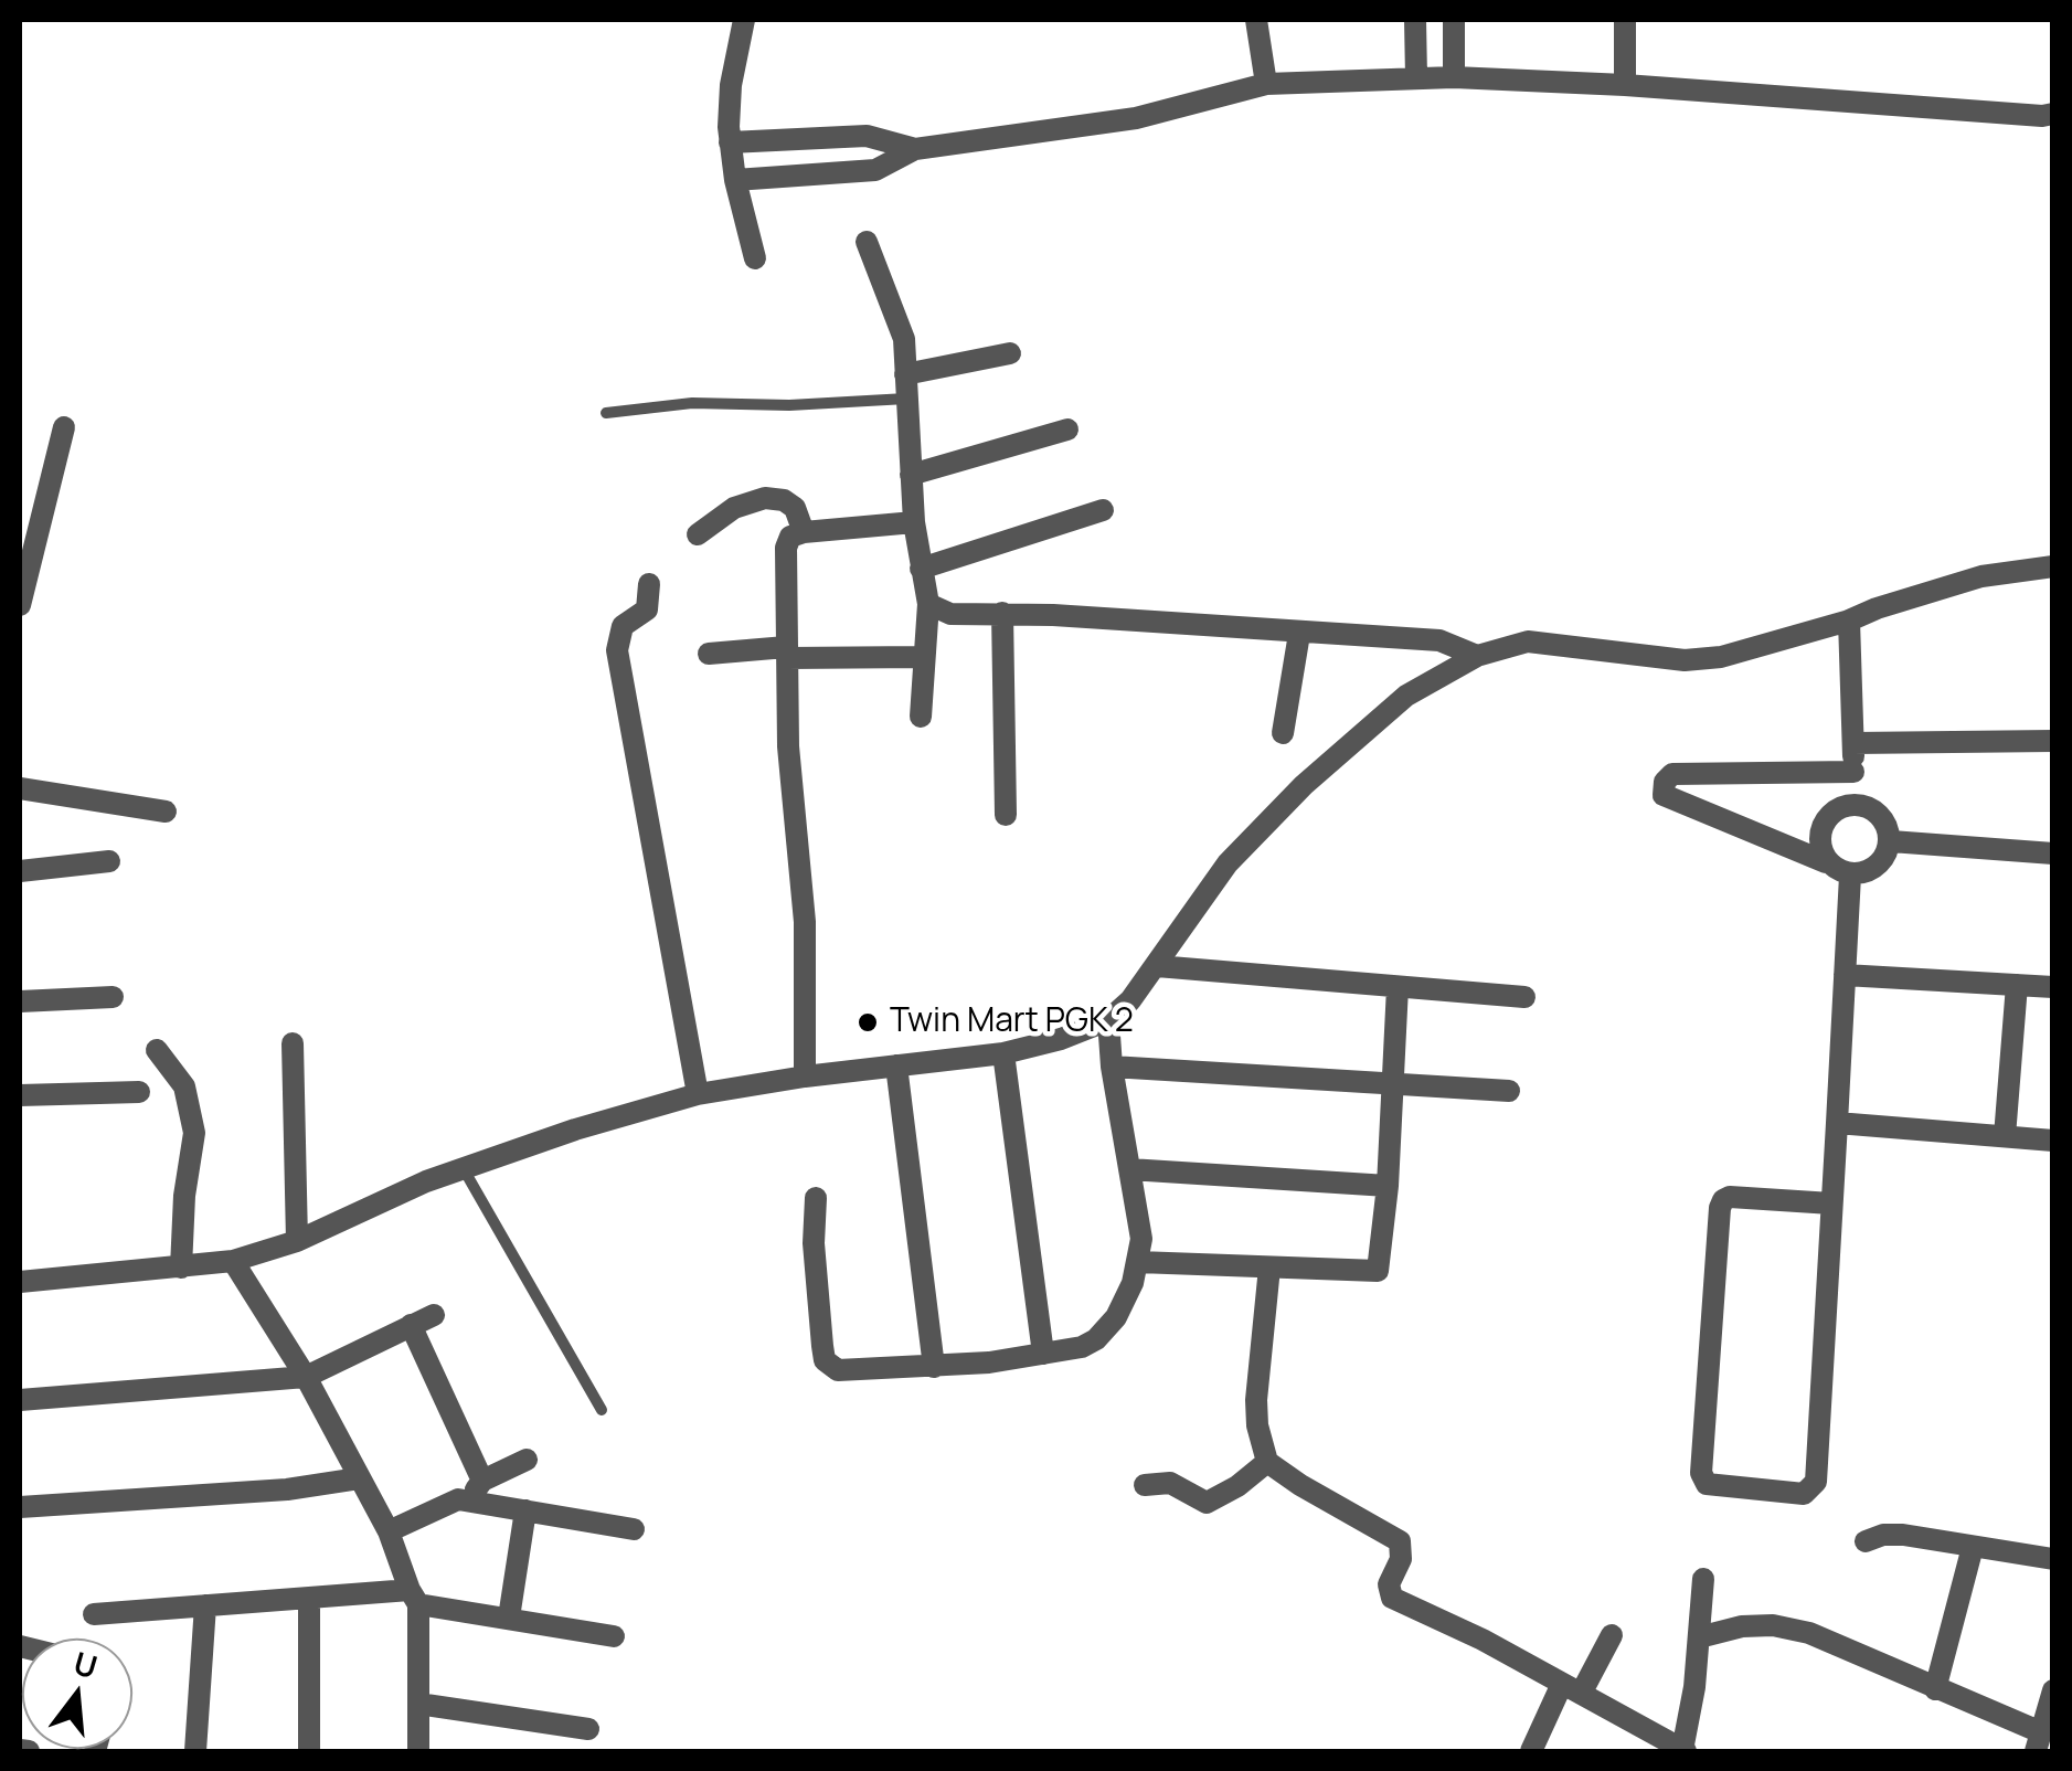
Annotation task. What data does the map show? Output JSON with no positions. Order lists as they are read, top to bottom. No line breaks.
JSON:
{"places":["Twin Mart PGK 2"],"north":"top"}
